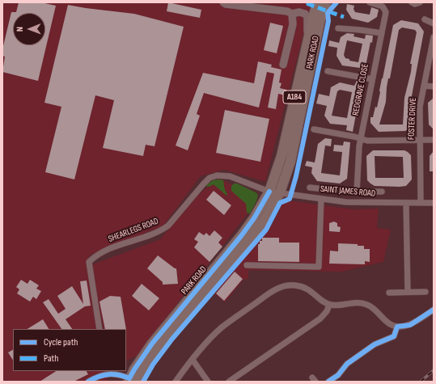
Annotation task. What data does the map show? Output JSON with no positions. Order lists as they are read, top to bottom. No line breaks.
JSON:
{"streets":{"highway":["PARK ROAD","A184"],"street":["REDGRAVE CLOSE","FOSTER DRIVE","SAINT JAMES ROAD","SHEARLEGS ROAD"]},"crossings":[["PARK ROAD","SAINT JAMES ROAD"],["PARK ROAD","SHEARLEGS ROAD"],["FOSTER DRIVE","SAINT JAMES ROAD"],["SAINT JAMES ROAD","SHEARLEGS ROAD"]],"legend":["Cycle path","Path"],"north":"left"}
